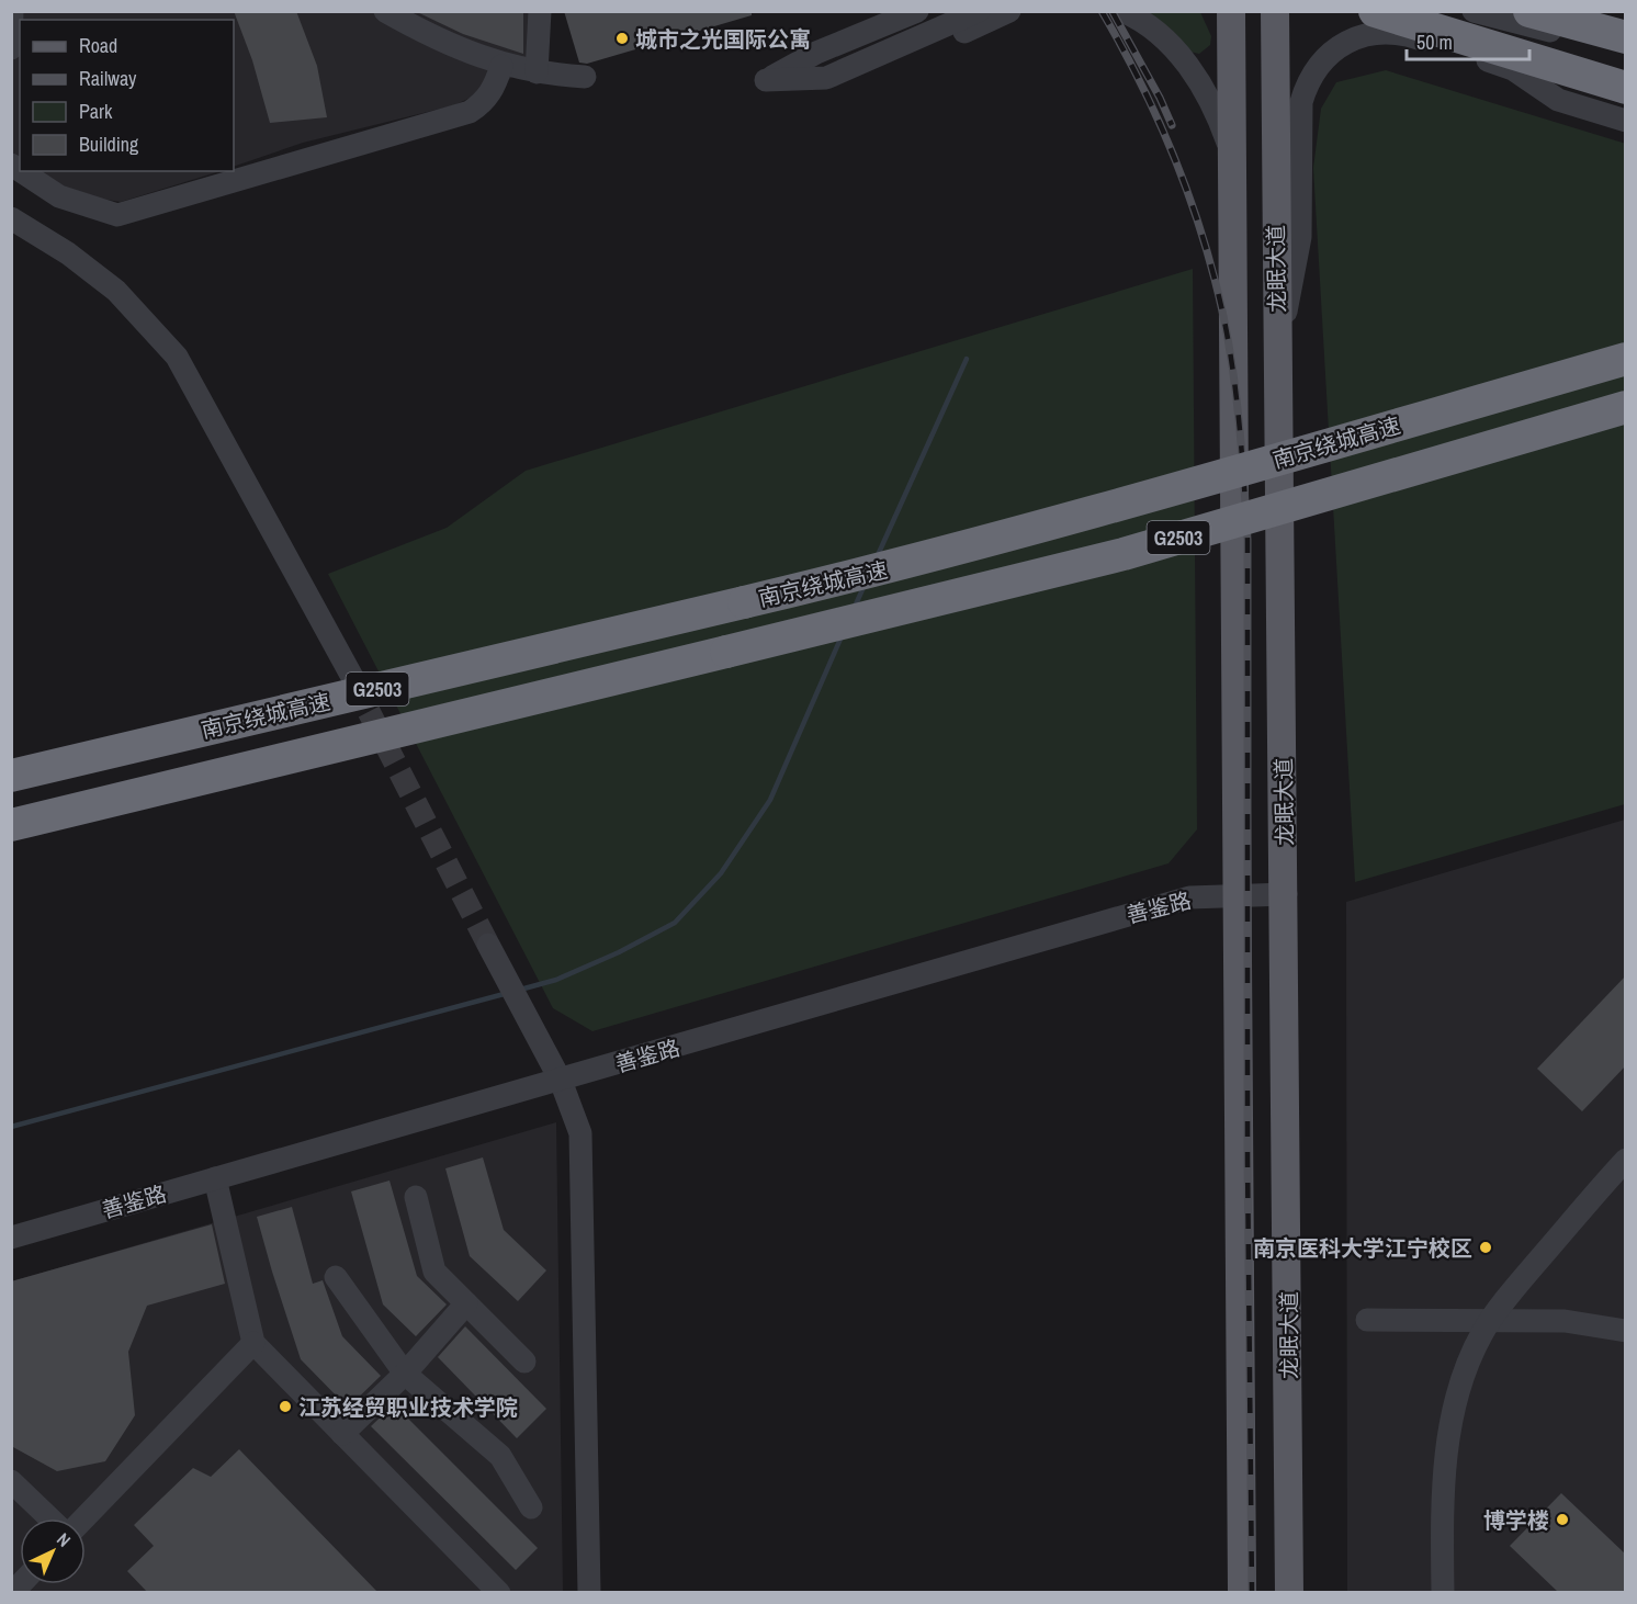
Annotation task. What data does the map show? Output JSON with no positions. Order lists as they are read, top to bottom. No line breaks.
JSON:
{"streets":{"highway":["南京绕城高速","G2503"],"main road":["龙眠大道"],"street":["善鉴路"]},"crossings":[["龙眠大道","善鉴路"]],"places":["城市之光国际公寓","南京医科大学江宁校区","江苏经贸职业技术学院","博学楼"],"legend":["Road","Railway","Park","Building"],"scale_bar":"50 m","north":"top right"}
